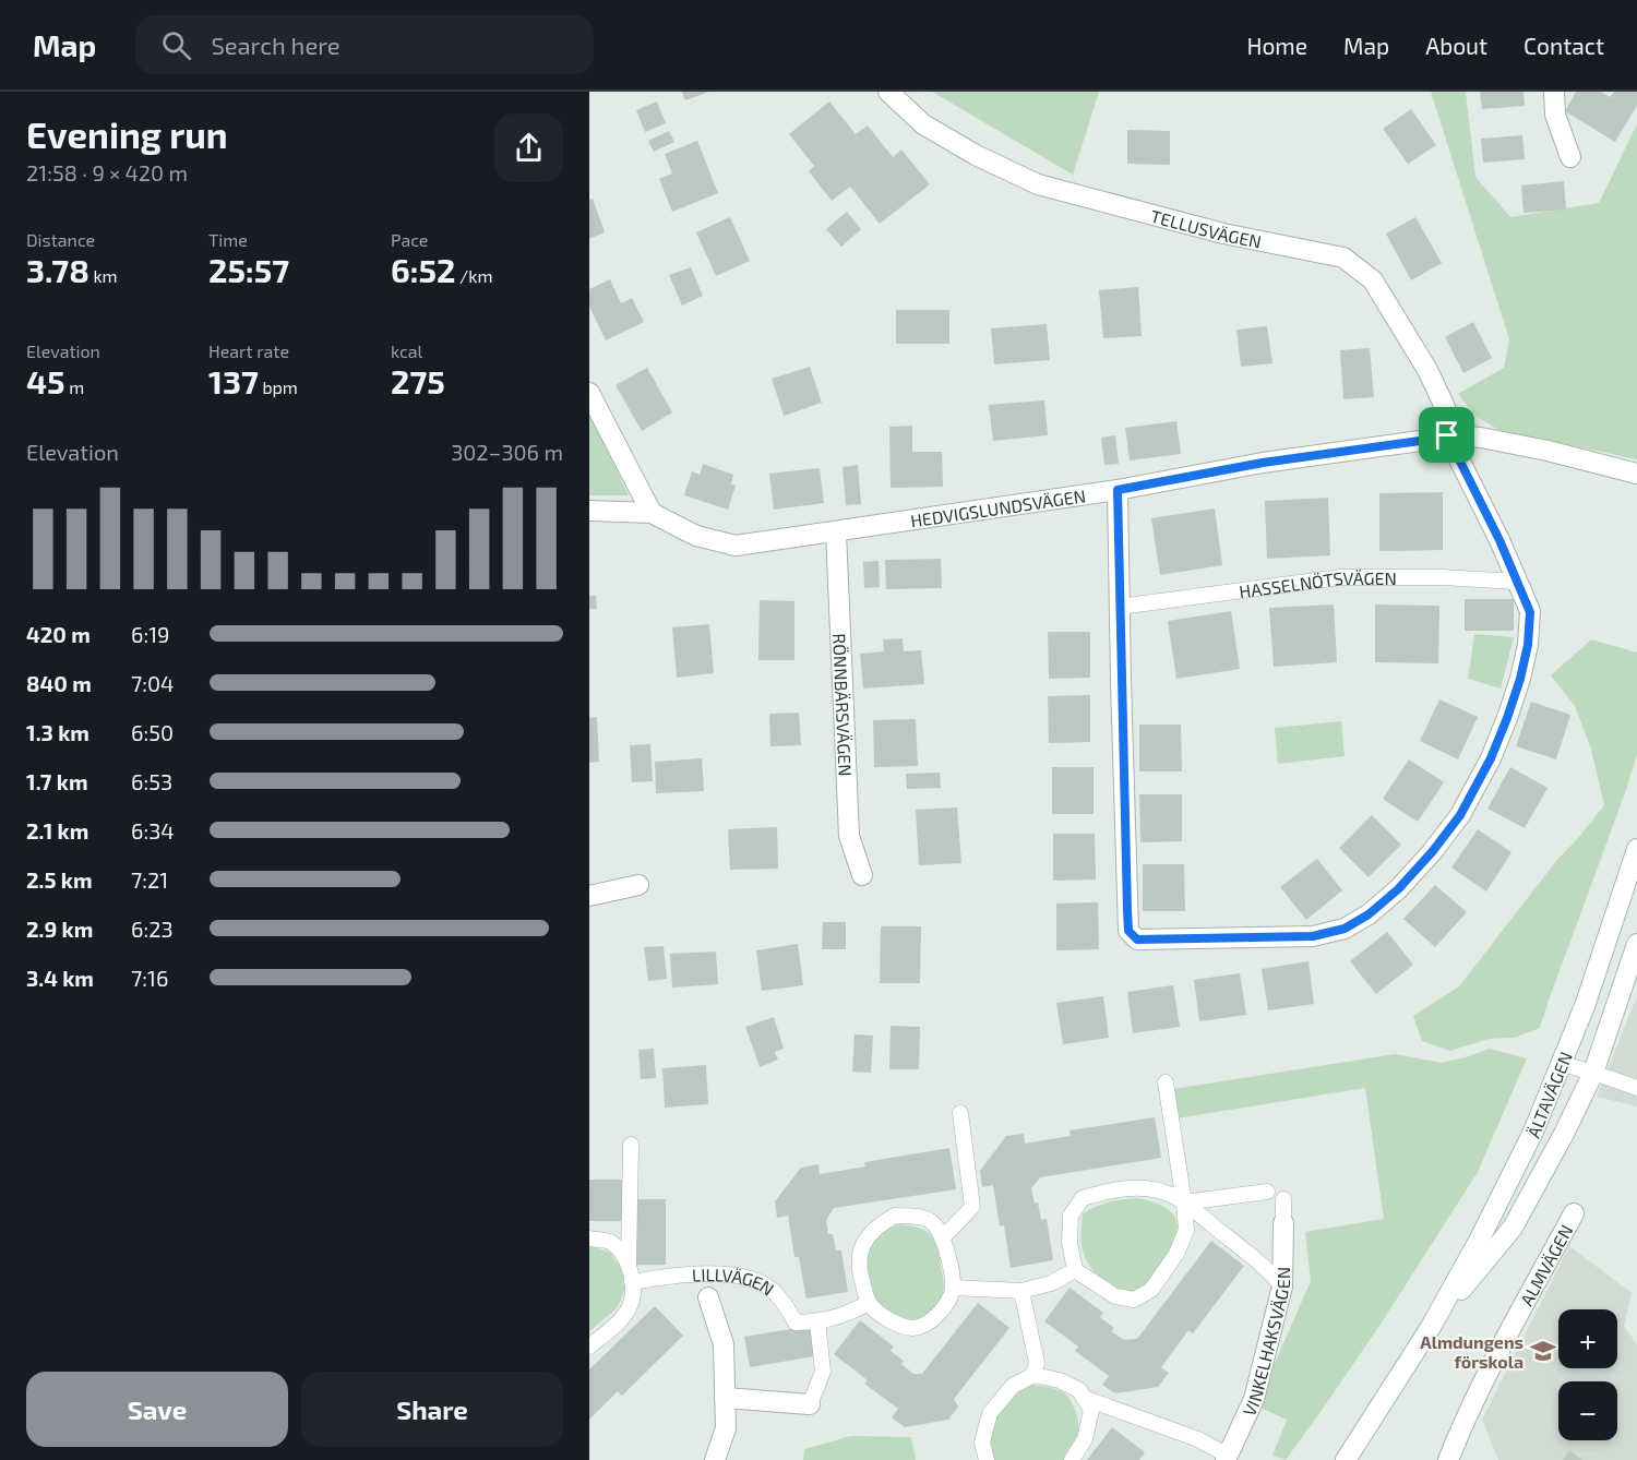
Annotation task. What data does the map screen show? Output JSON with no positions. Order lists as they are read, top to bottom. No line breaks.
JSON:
{"streets":{"street":["TELLUSVÄGEN","HEDVIGSLUNDSVÄGEN","RÖNNBÄRSVÄGEN","ÄLTAVÄGEN","ALMVÄGEN","LILLVÄGEN","VINKELHAKSVÄGEN"],"lane":["HASSELNÖTSVÄGEN"]},"crossings":[["TELLUSVÄGEN","HEDVIGSLUNDSVÄGEN"],["HEDVIGSLUNDSVÄGEN","RÖNNBÄRSVÄGEN"]],"places":{"school or university":["Almdungens förskola"]},"page":{"header":"Map","search":"Search here","nav":["Home","Map","About","Contact"],"heading":["Evening run","21:58 · 9 × 420 m"],"stats":[["Distance","3.78 km"],["Time","25:57"],["Pace","6:52 /km"],["Elevation","45 m"],["Heart rate","137 bpm"],["kcal","275"]],"chart":["Elevation","302–306 m"],"list":[{"name":"420 m","note":"6:19"},{"name":"840 m","note":"7:04"},{"name":"1.3 km","note":"6:50"},{"name":"1.7 km","note":"6:53"},{"name":"2.1 km","note":"6:34"},{"name":"2.5 km","note":"7:21"},{"name":"2.9 km","note":"6:23"},{"name":"3.4 km","note":"7:16"}],"map_buttons":["+","−"],"buttons":["Save","Share"]}}
